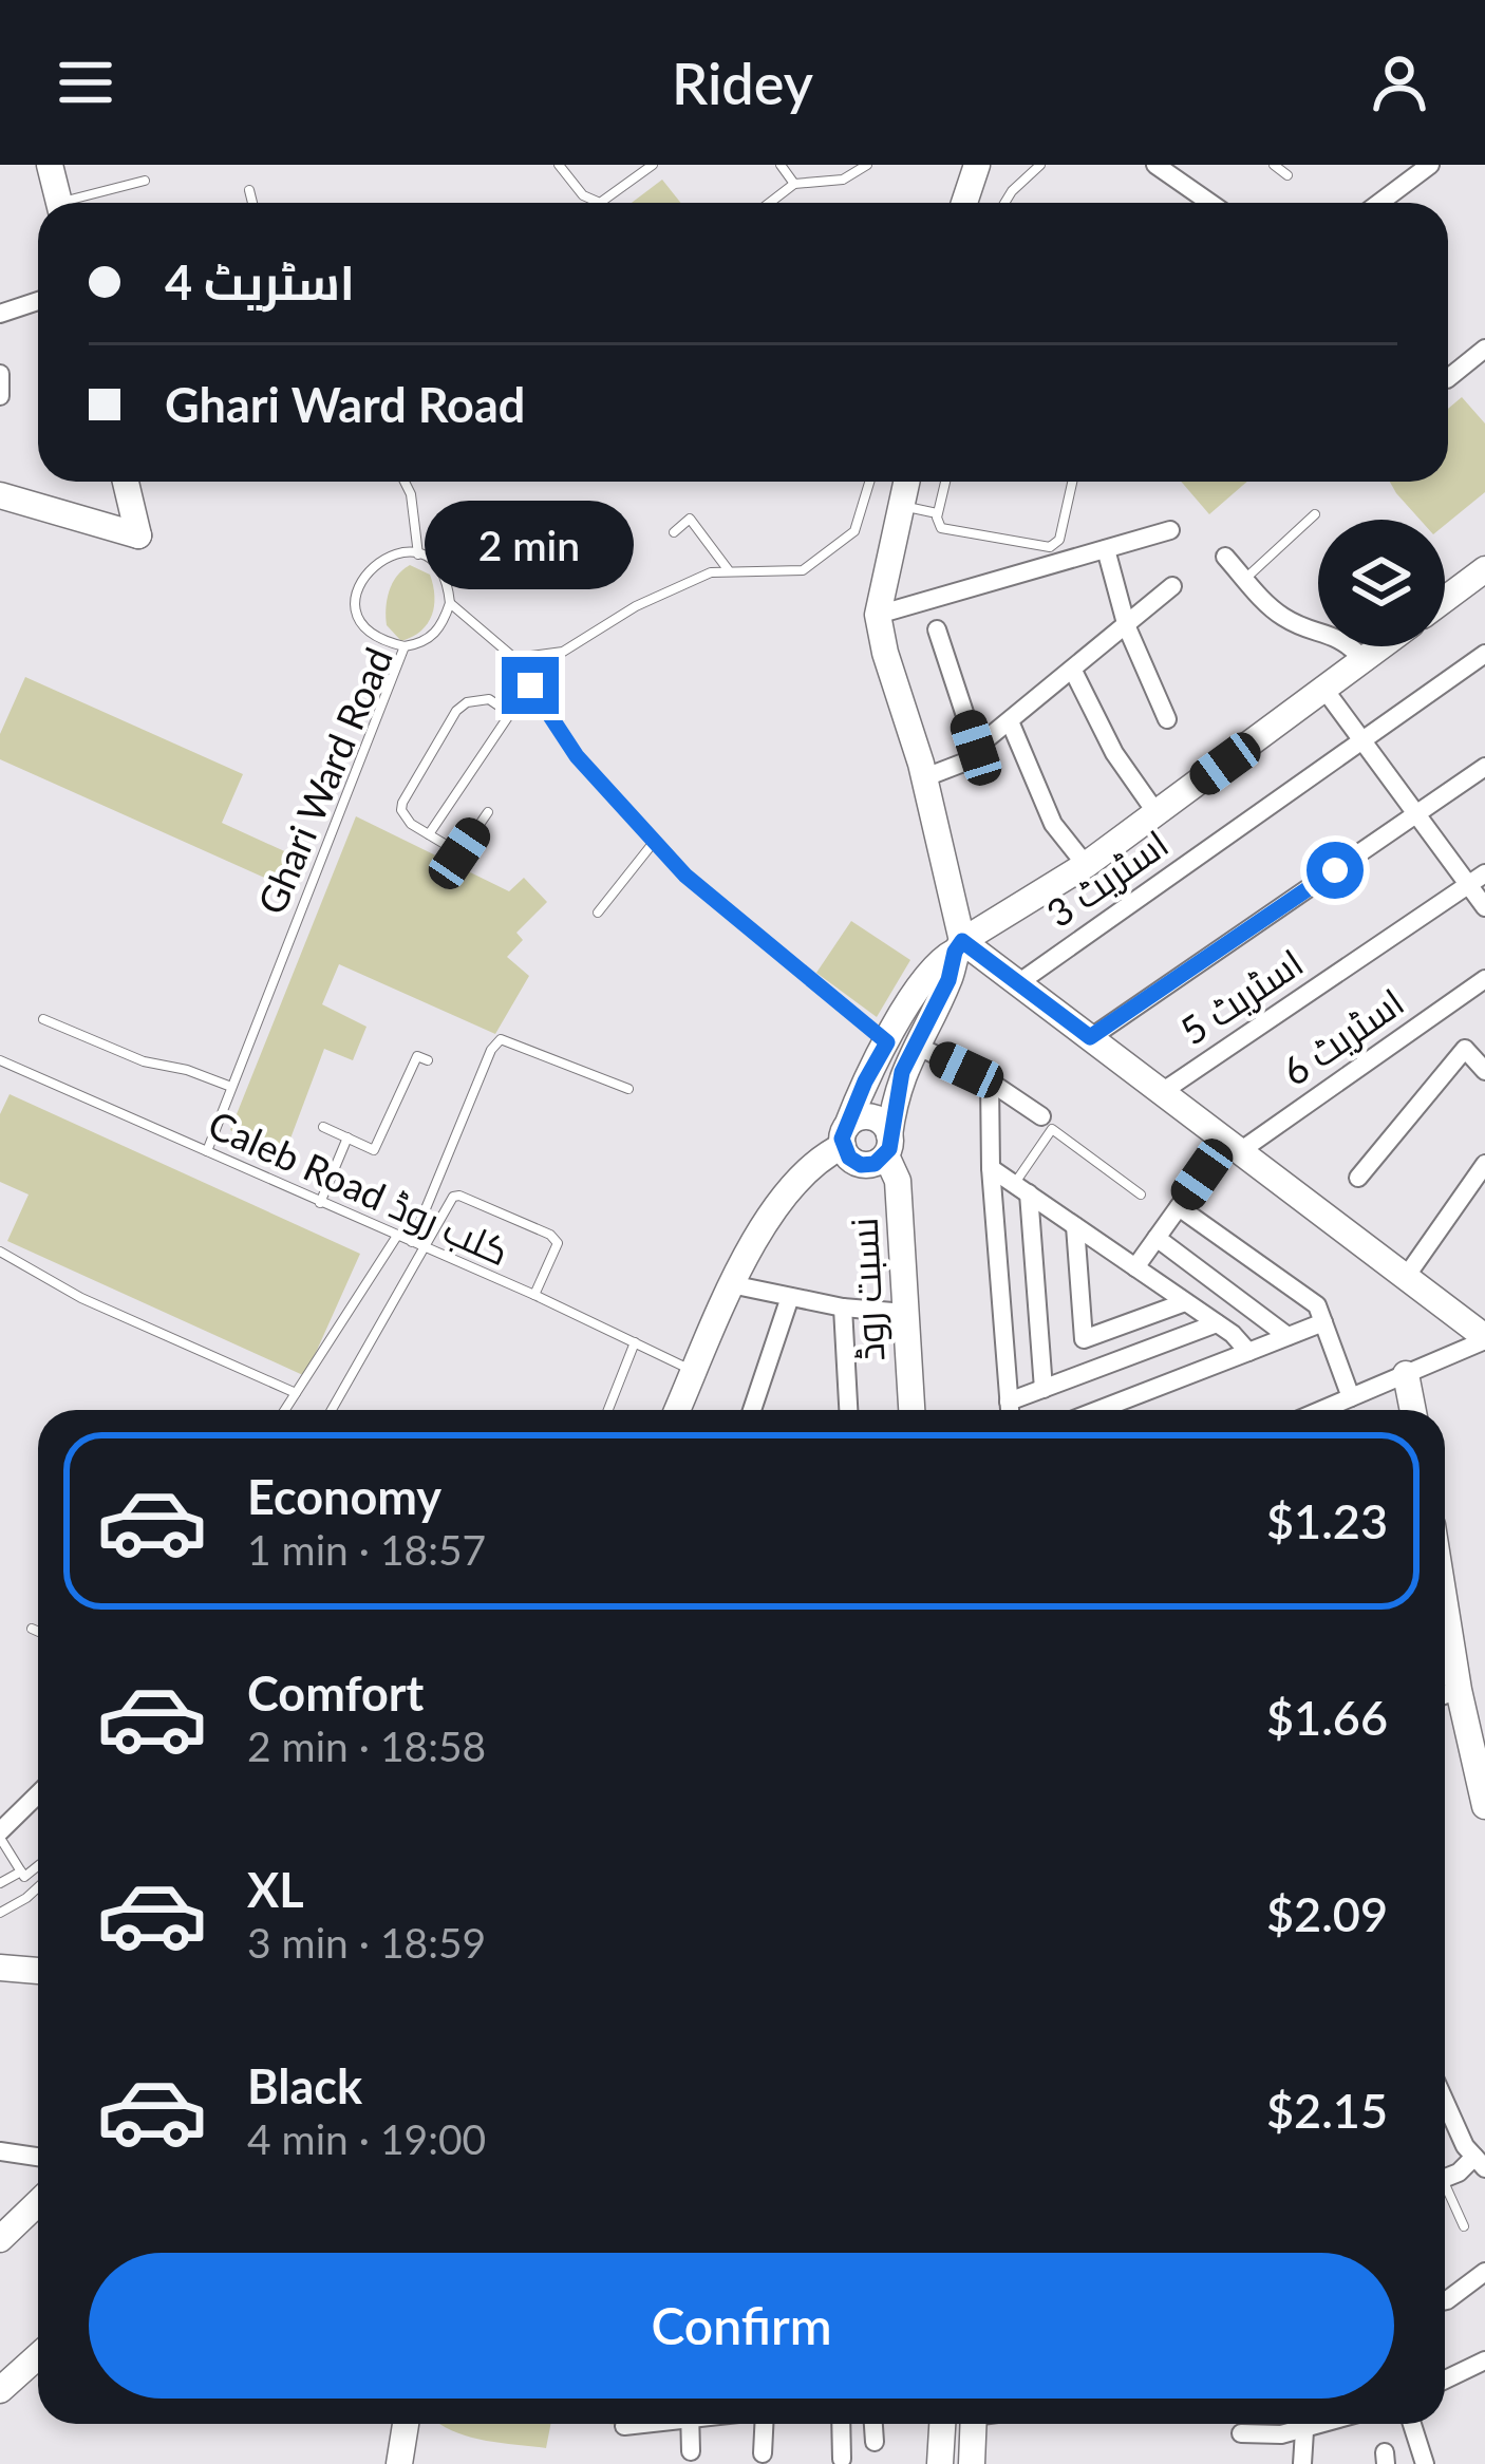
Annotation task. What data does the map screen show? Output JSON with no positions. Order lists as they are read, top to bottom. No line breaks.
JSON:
{"streets":{"main road":["نسبت روڈ"],"street":["اسٹریٹ 3","اسٹریٹ 5","اسٹریٹ 6"],"lane":["Ghari Ward Road","Caleb Road کلب روڈ"]},"crossings":[["Ghari Ward Road","Caleb Road کلب روڈ"]],"page":{"header":"Ridey","banner":["اسٹریٹ 4","Ghari Ward Road"],"bubble":"2 min","list":[{"name":"Economy","note":"1 min · 18:57","value":"$1.23"},{"name":"Comfort","note":"2 min · 18:58","value":"$1.66"},{"name":"XL","note":"3 min · 18:59","value":"$2.09"},{"name":"Black","note":"4 min · 19:00","value":"$2.15"}],"buttons":"Confirm"}}
